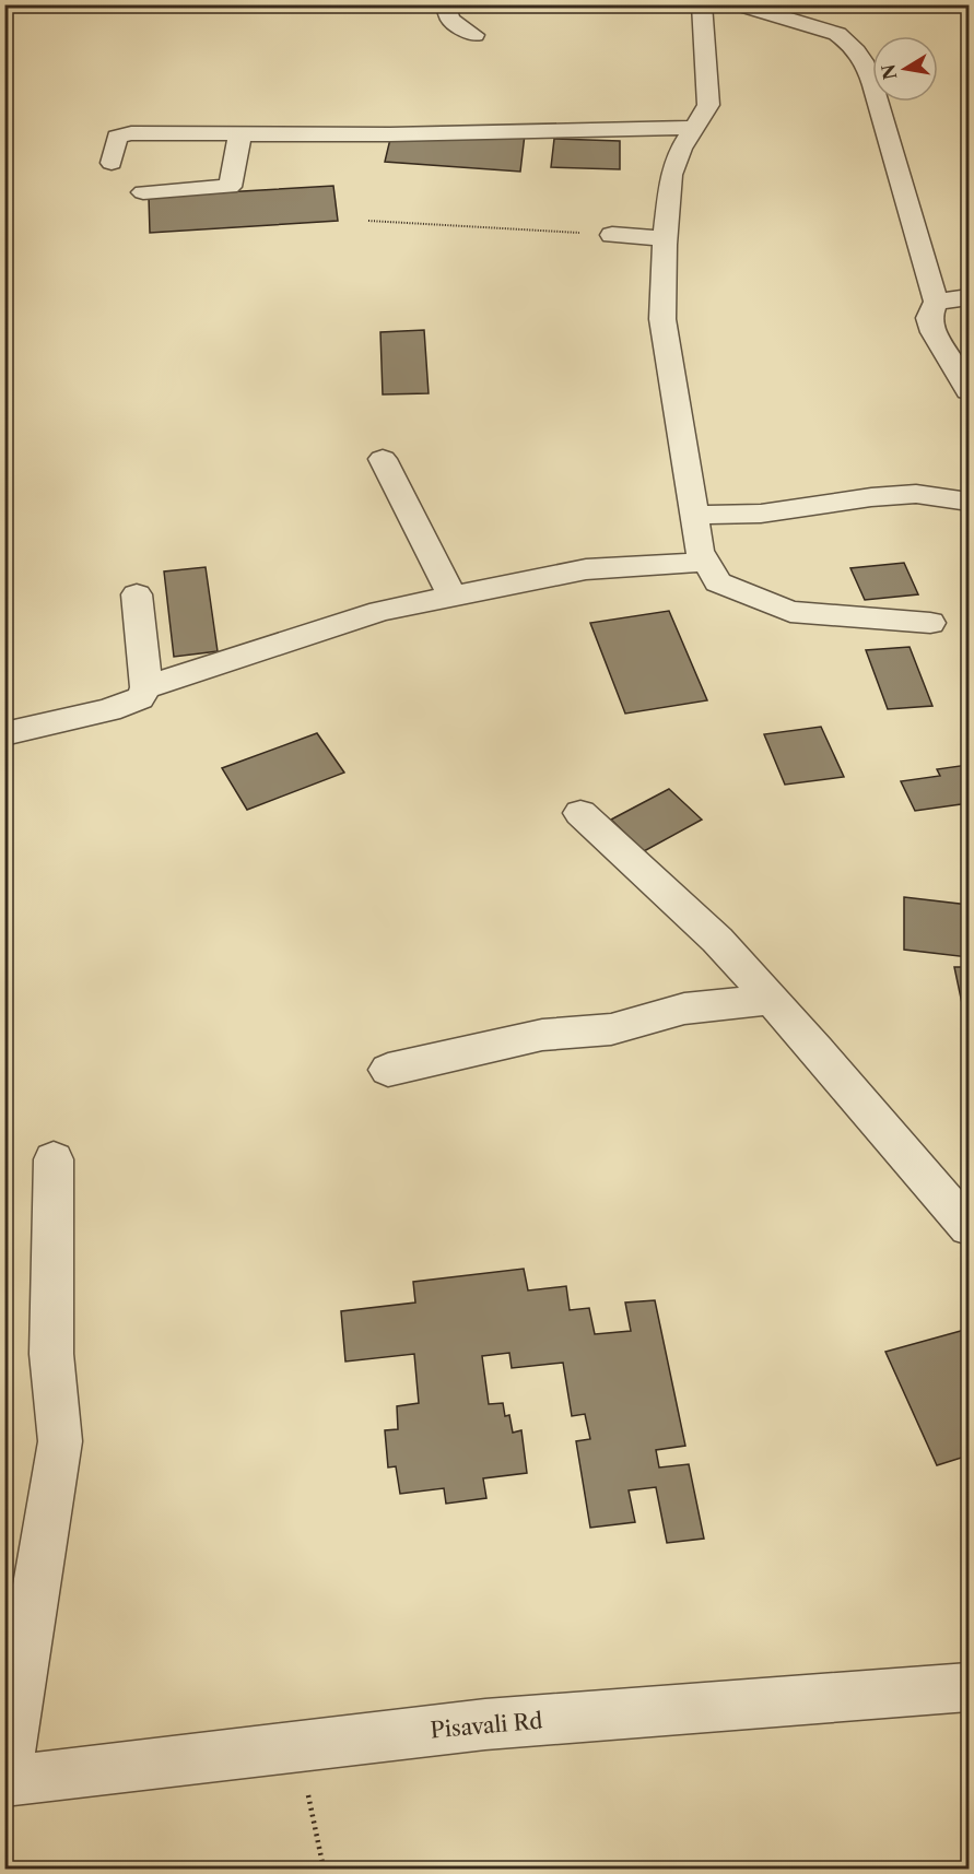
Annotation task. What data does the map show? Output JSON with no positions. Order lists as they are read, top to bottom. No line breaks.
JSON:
{"streets":{"street":["Pisavali Rd"]},"north":"left"}
